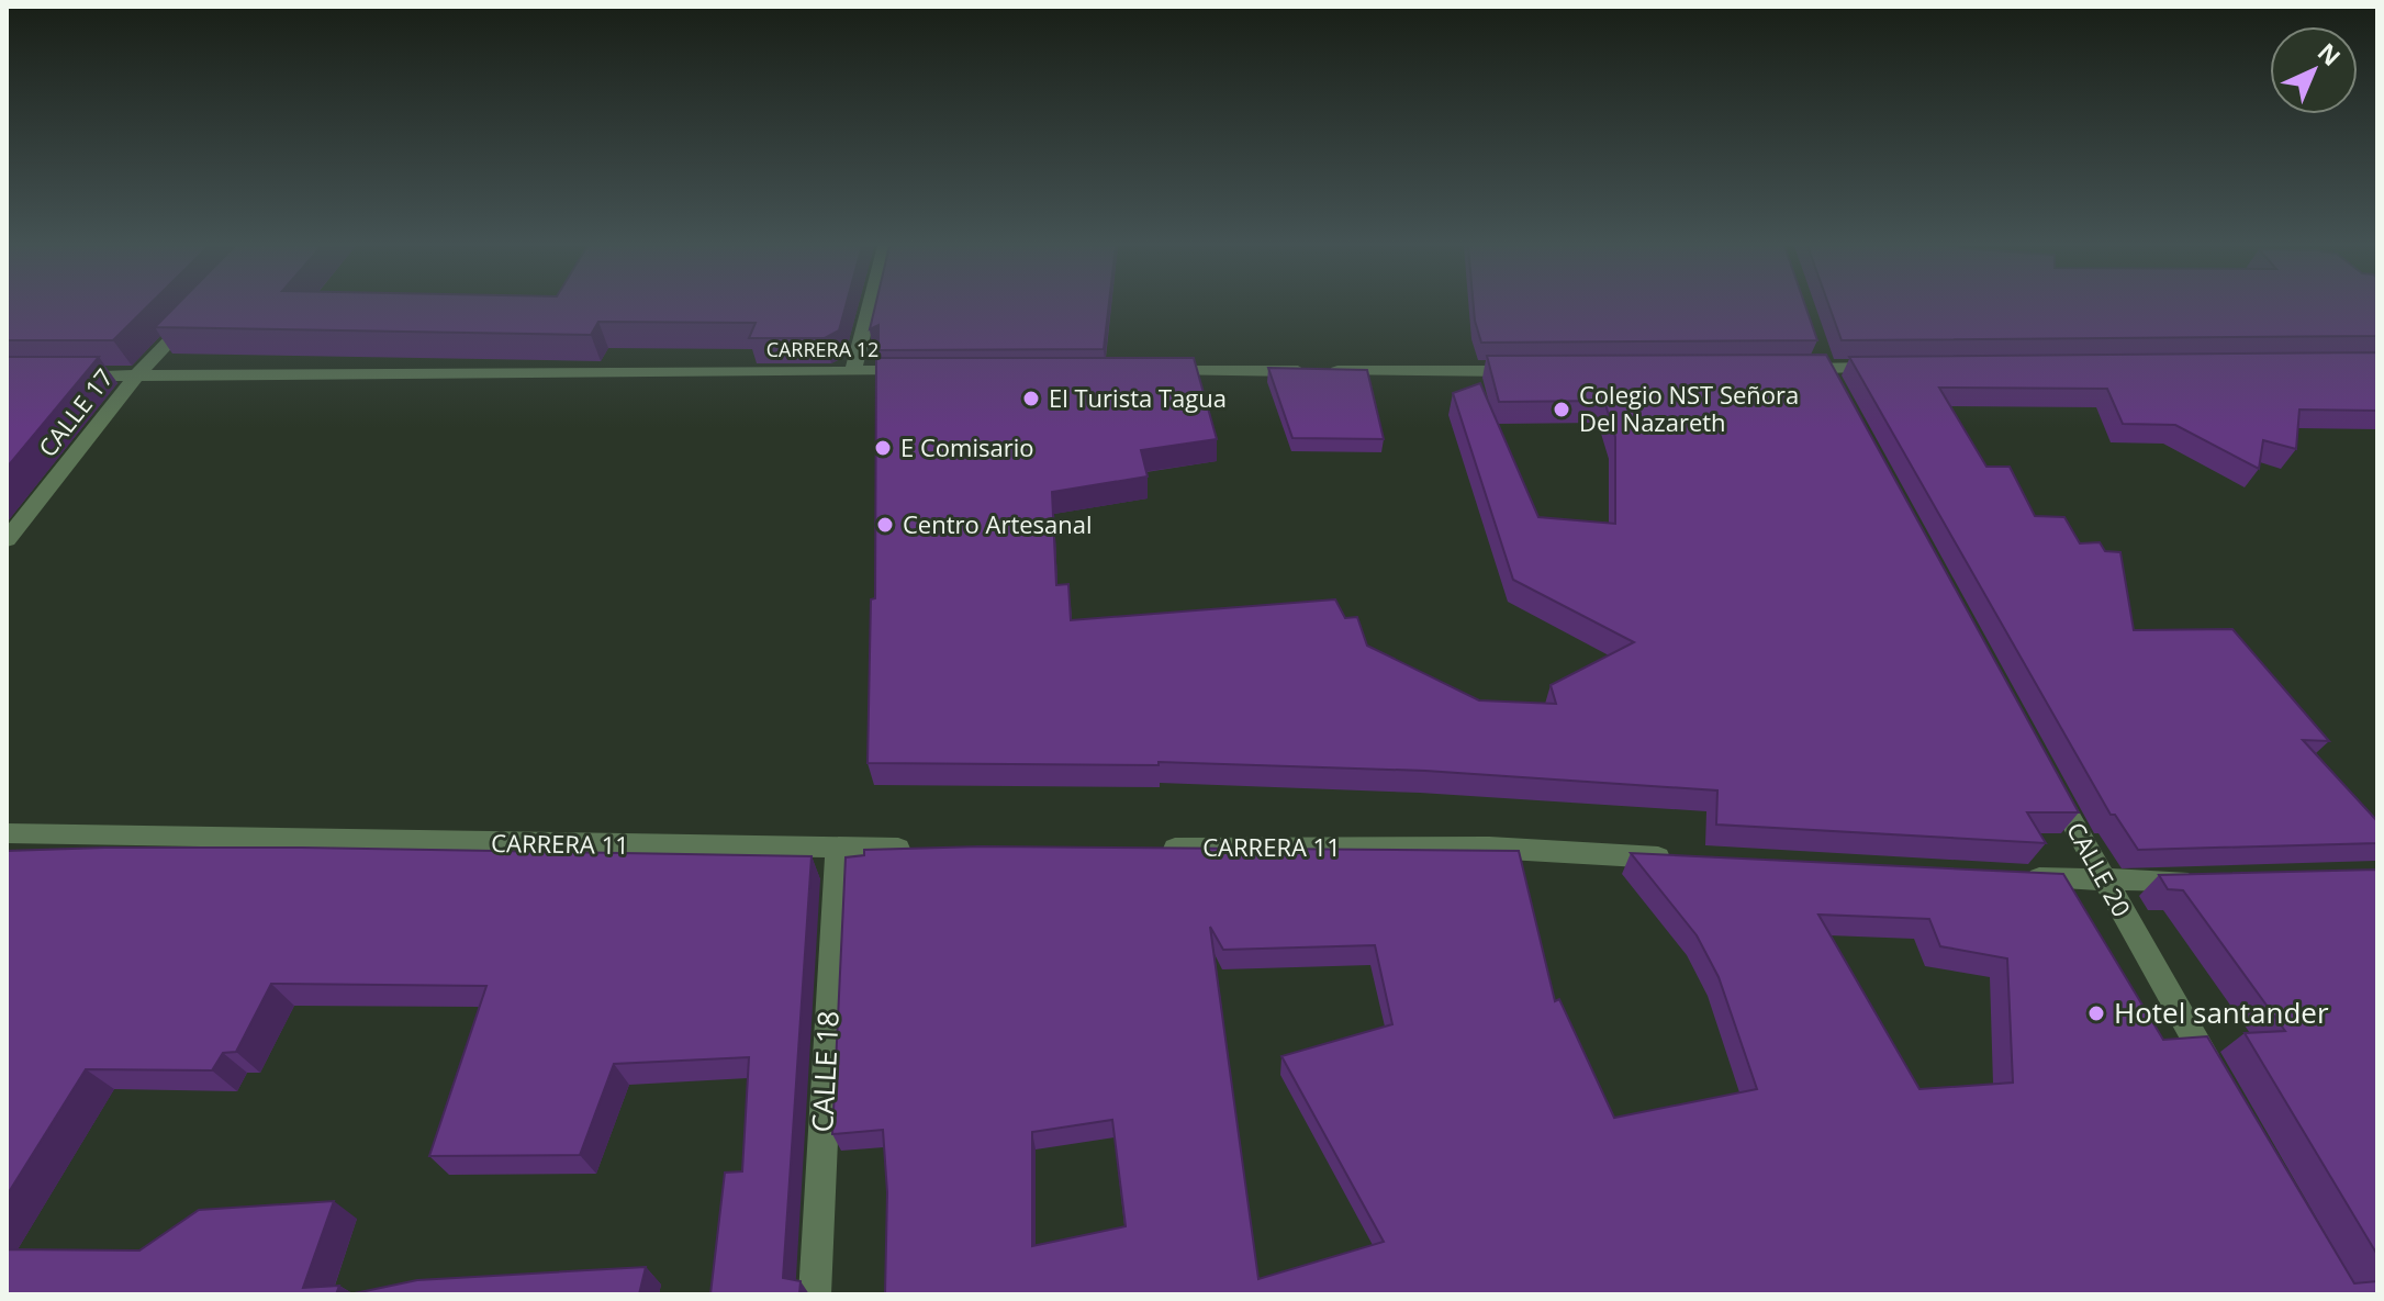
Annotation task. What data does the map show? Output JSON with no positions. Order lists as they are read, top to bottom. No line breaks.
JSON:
{"streets":{"street":["CARRERA 12","CALLE 17","CARRERA 11","CALLE 20","CALLE 18"]},"crossings":[["CARRERA 12","CALLE 17"],["CARRERA 11","CALLE 18"]],"places":["El Turista Tagua","Colegio NST Señora Del Nazareth","E Comisario","Centro Artesanal","Hotel santander"],"north":"top right"}
